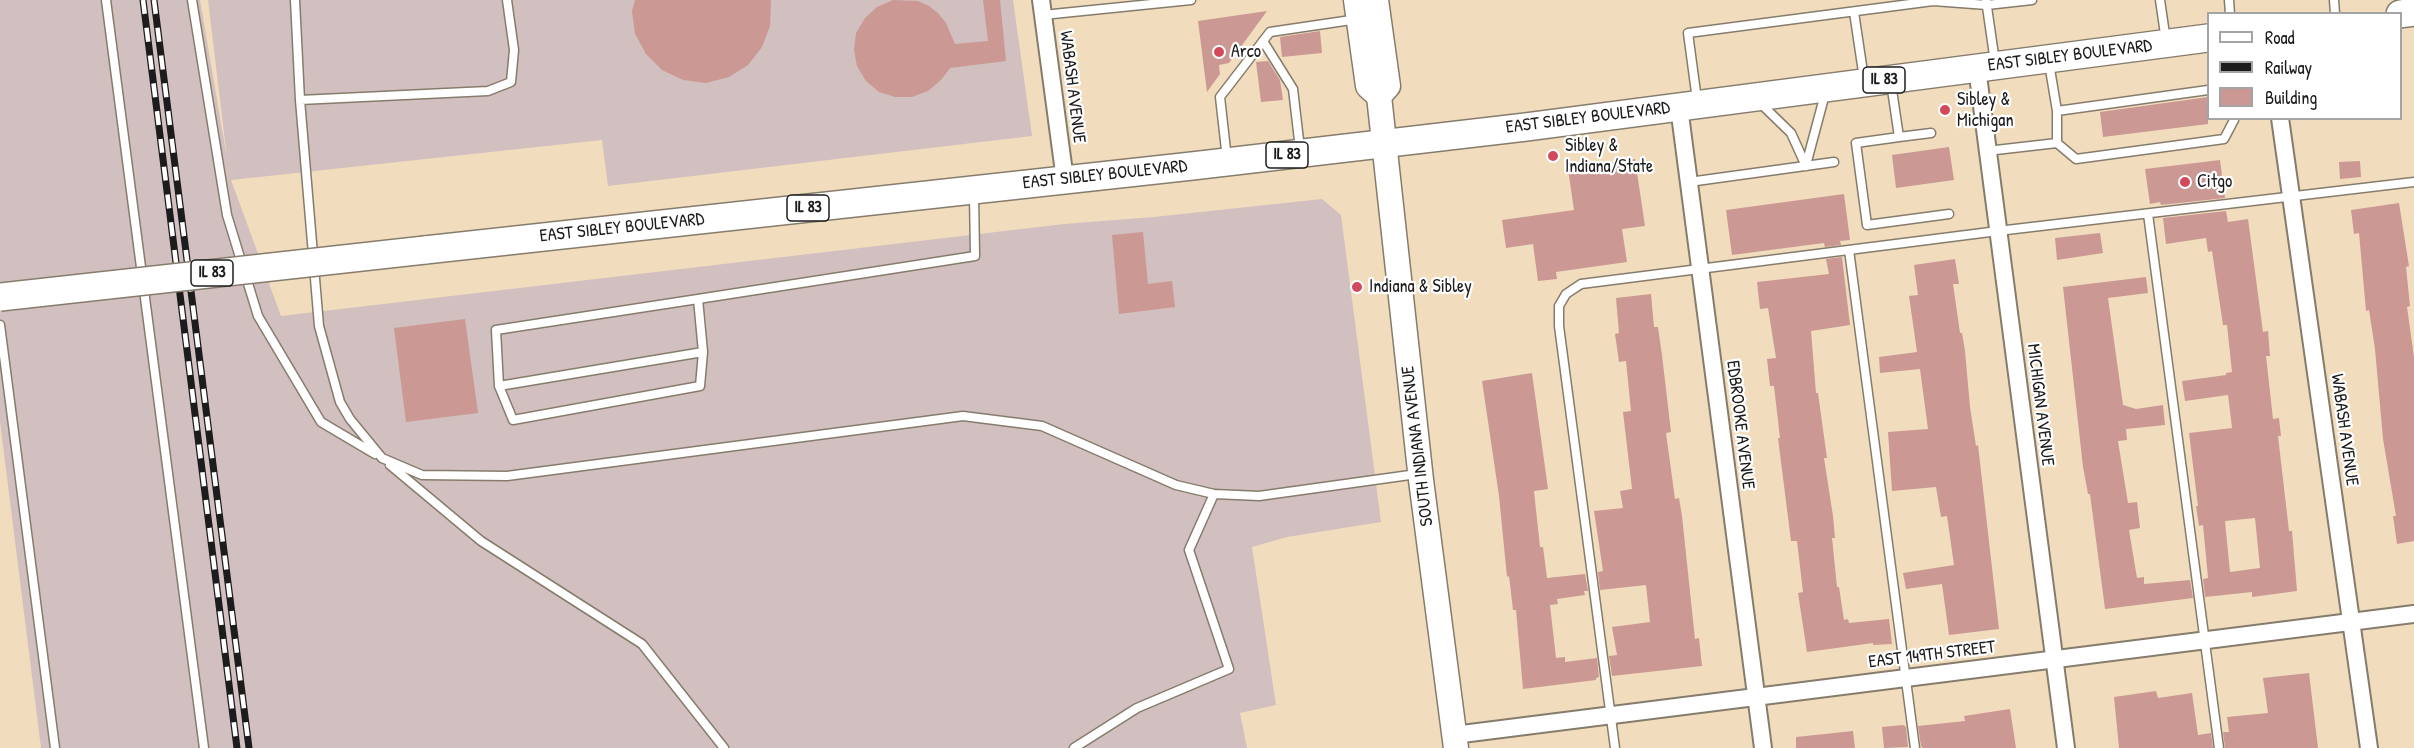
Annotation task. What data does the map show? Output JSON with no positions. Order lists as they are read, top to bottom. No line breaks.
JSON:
{"streets":{"main road":["EAST SIBLEY BOULEVARD","IL 83","SOUTH INDIANA AVENUE"],"street":["WABASH AVENUE","MICHIGAN AVENUE","EDBROOKE AVENUE","EAST 149TH STREET"]},"crossings":[["EAST SIBLEY BOULEVARD","WABASH AVENUE"],["EAST SIBLEY BOULEVARD","MICHIGAN AVENUE"],["EAST SIBLEY BOULEVARD","EDBROOKE AVENUE"],["EAST SIBLEY BOULEVARD","SOUTH INDIANA AVENUE"],["WABASH AVENUE","EAST 149TH STREET"],["MICHIGAN AVENUE","EAST 149TH STREET"],["EDBROOKE AVENUE","EAST 149TH STREET"],["SOUTH INDIANA AVENUE","EAST 149TH STREET"]],"places":["Arco","Sibley & Michigan","Sibley & Indiana/State","Citgo","Indiana & Sibley"],"legend":["Road","Railway","Building"]}
